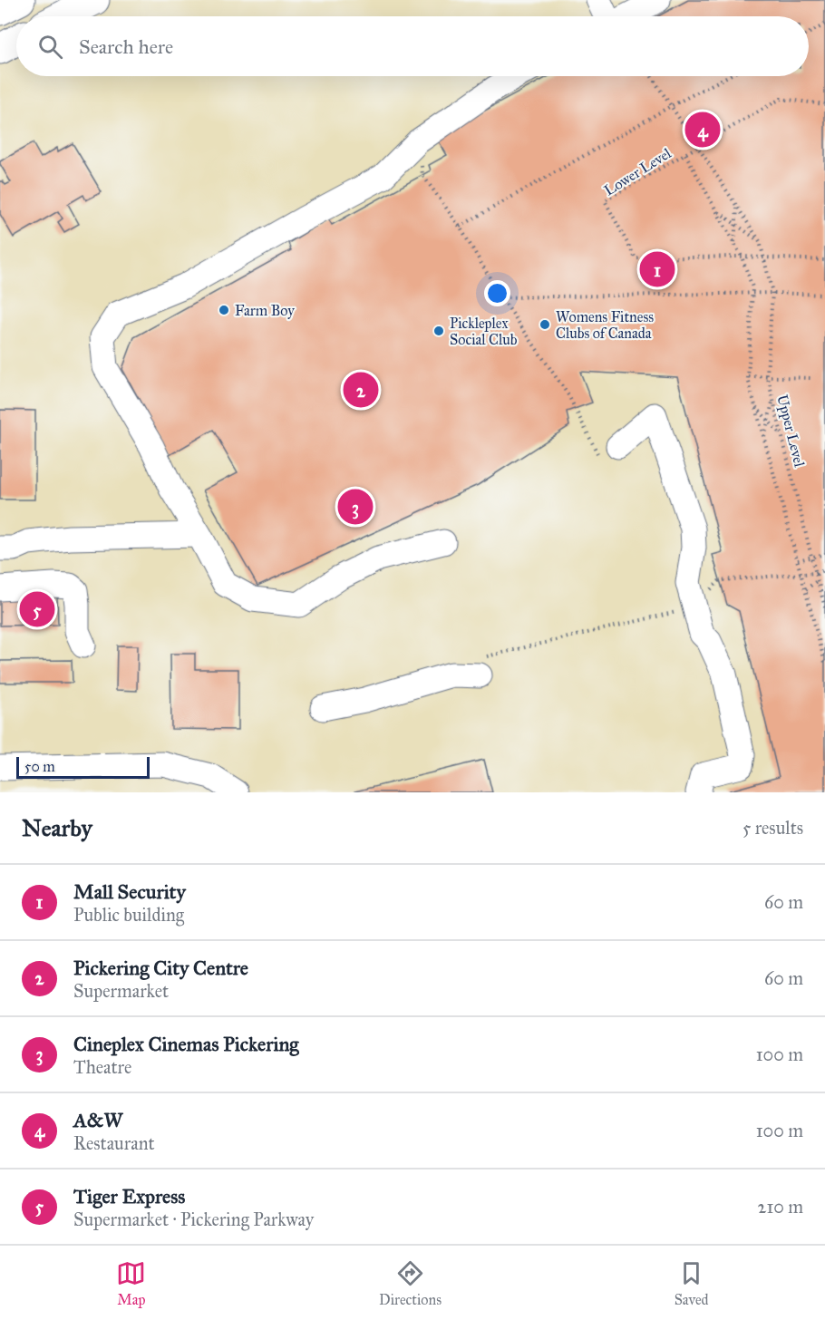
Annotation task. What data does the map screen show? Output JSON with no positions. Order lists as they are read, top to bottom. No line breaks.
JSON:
{"streets":{"path":["Lower Level","Upper Level"]},"places":["Farm Boy","Womens Fitness Clubs of Canada","Pickleplex Social Club"],"scale_bar":"50 m","page":{"search":"Search here","pins":["4","1","2","3","5"],"scale":"50 m","heading":["Nearby","5 results"],"list":[{"mark":"1","name":"Mall Security","note":"Public building","value":"60 m"},{"mark":"2","name":"Pickering City Centre","note":"Supermarket","value":"60 m"},{"mark":"3","name":"Cineplex Cinemas Pickering","note":"Theatre","value":"100 m"},{"mark":"4","name":"A&W","note":"Restaurant","value":"100 m"},{"mark":"5","name":"Tiger Express","note":"Supermarket · Pickering Parkway","value":"210 m"}],"nav":["Map","Directions","Saved"]}}
